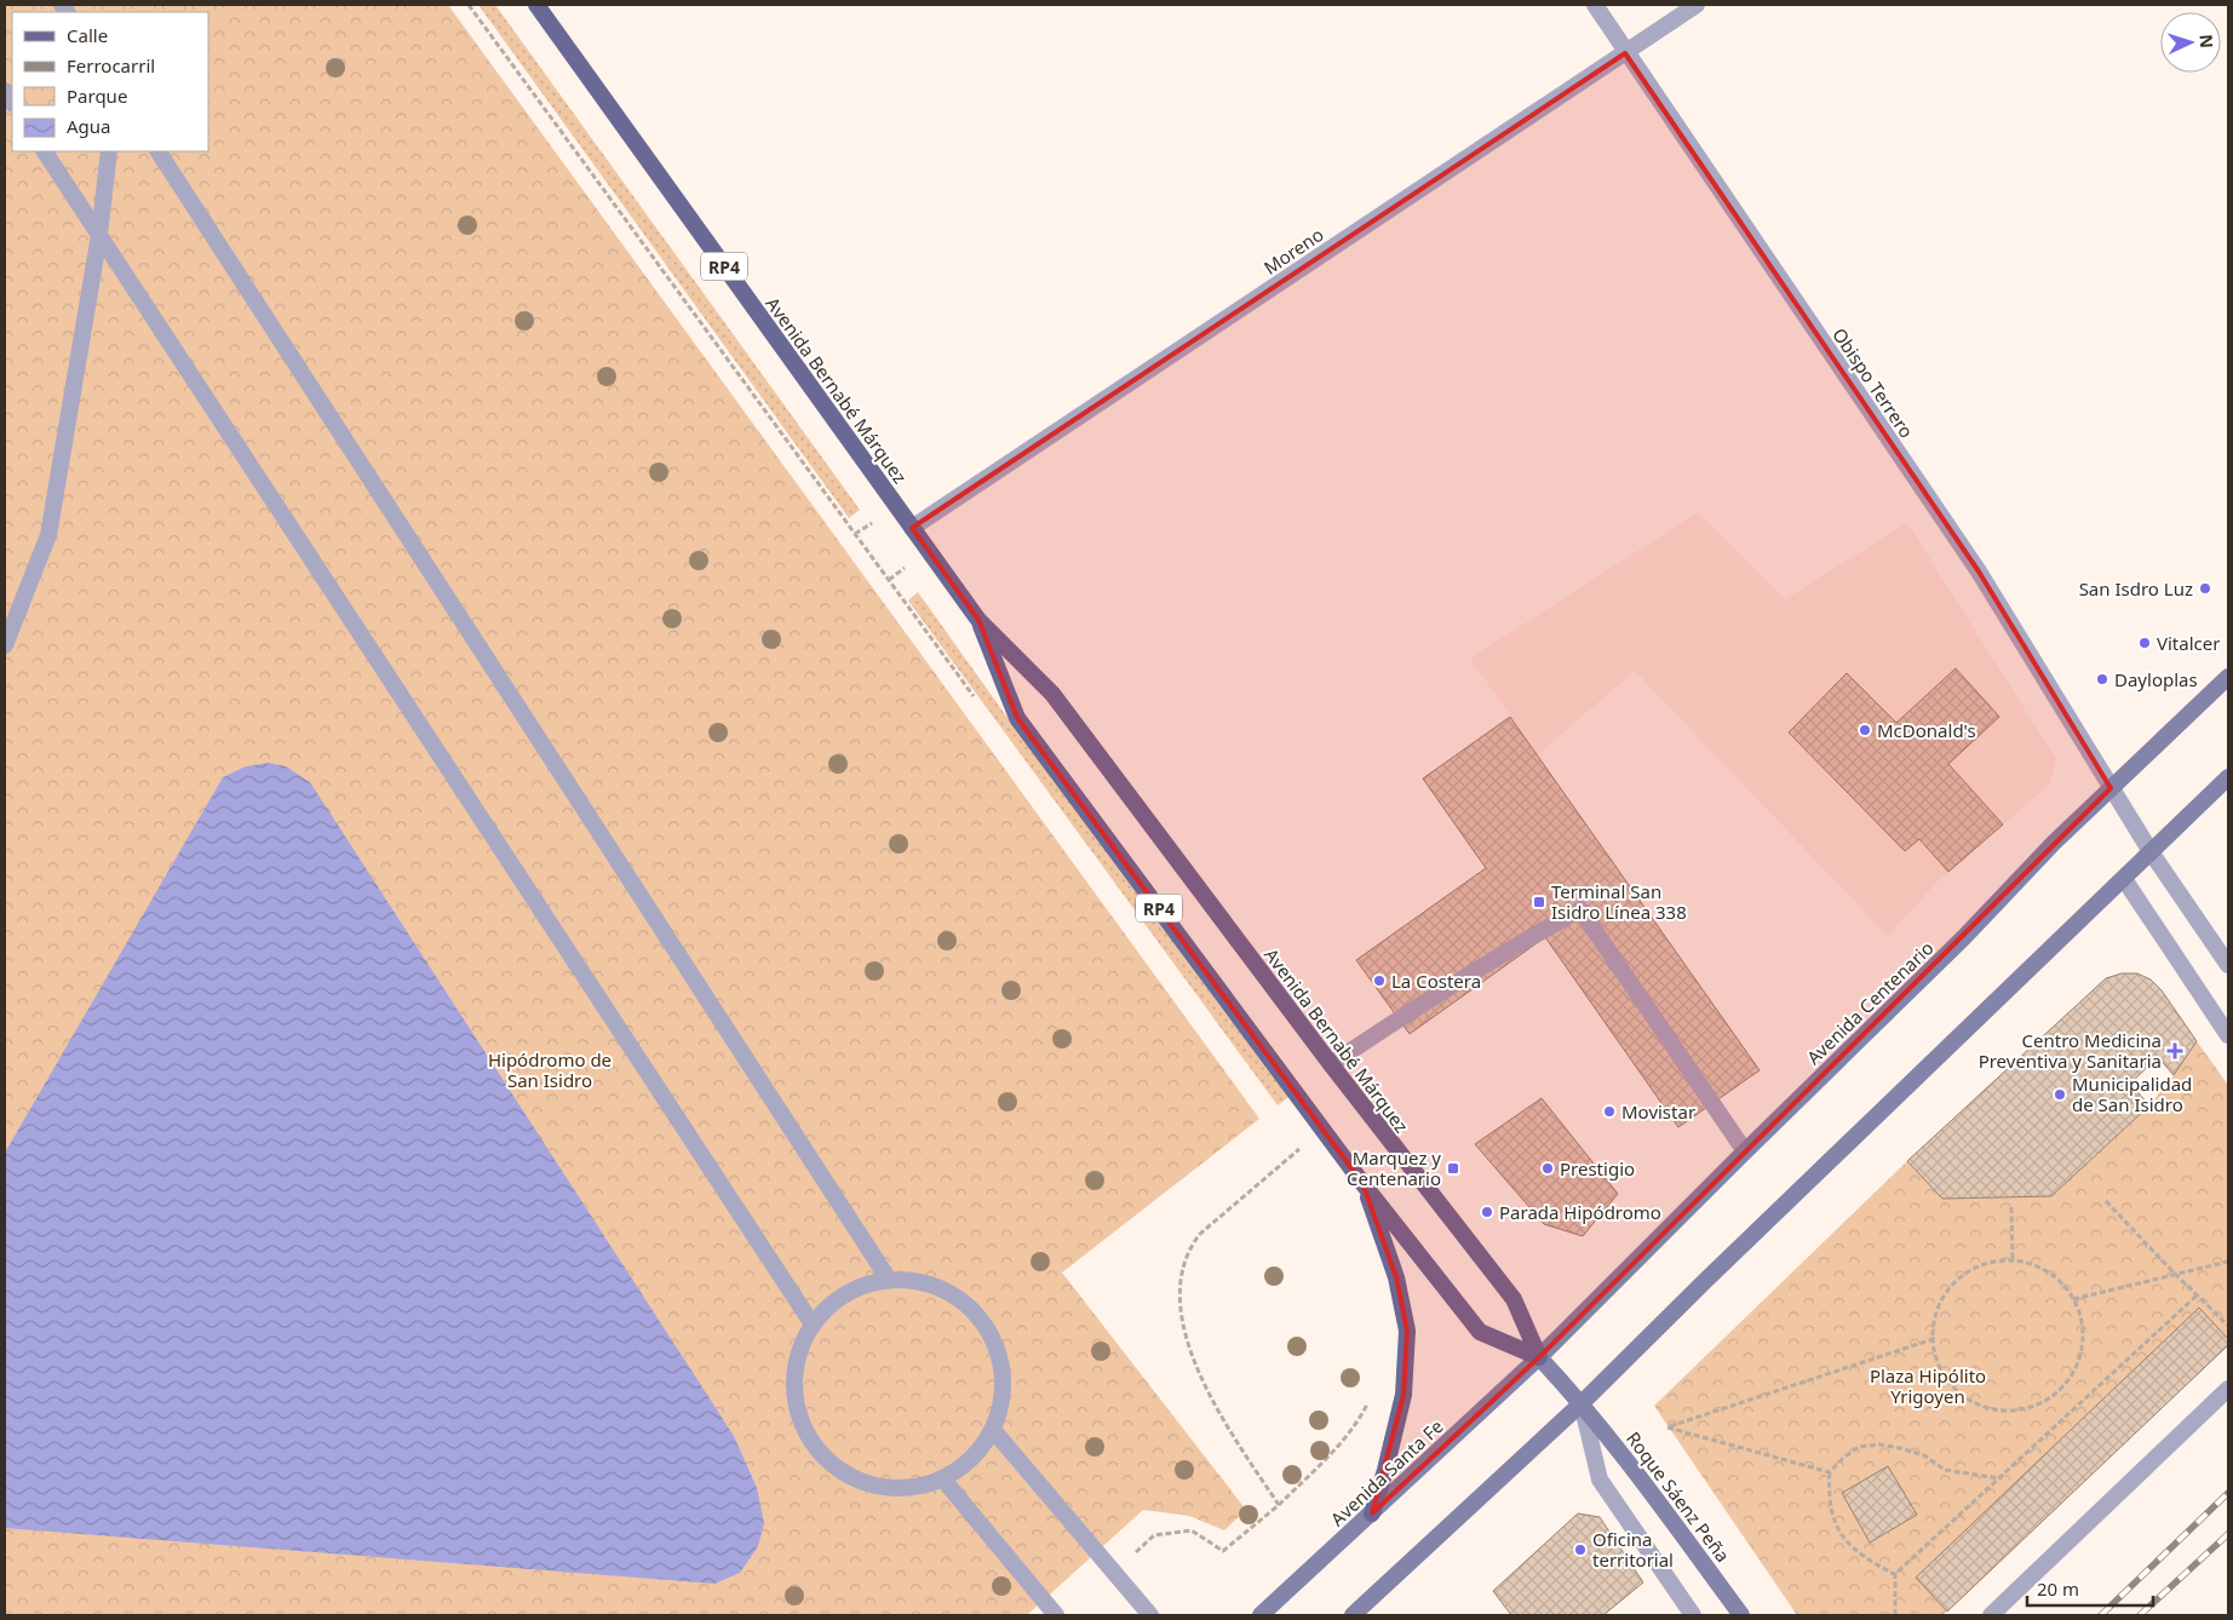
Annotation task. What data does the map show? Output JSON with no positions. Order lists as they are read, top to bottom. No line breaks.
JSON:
{"streets":{"main road":["RP4","Avenida Bernabé Márquez","Avenida Centenario","Avenida Santa Fe","Roque Sáenz Peña"],"street":["Moreno","Obispo Terrero"]},"crossings":[["Moreno","Obispo Terrero"],["Moreno","Avenida Bernabé Márquez"],["Obispo Terrero","Avenida Centenario"],["Avenida Bernabé Márquez","Avenida Centenario"],["Avenida Bernabé Márquez","Avenida Santa Fe"],["Avenida Bernabé Márquez","Roque Sáenz Peña"],["Avenida Centenario","Avenida Santa Fe"],["Avenida Centenario","Roque Sáenz Peña"],["Avenida Santa Fe","Roque Sáenz Peña"]],"parks":["Hipódromo de San Isidro","Plaza Hipólito Yrigoyen"],"places":{"other":["San Isdro Luz","Vitalcer","Dayloplas","McDonald's","La Costera","Municipalidad de San Isidro","Movistar","Prestigio","Parada Hipódromo","Oficina territorial"],"transit":["Terminal San Isidro Línea 338","Marquez y Centenario"],"health":["Centro Medicina Preventiva y Sanitaria"]},"legend":["Calle","Ferrocarril","Parque","Agua"],"scale_bar":"20 m","north":"right"}
